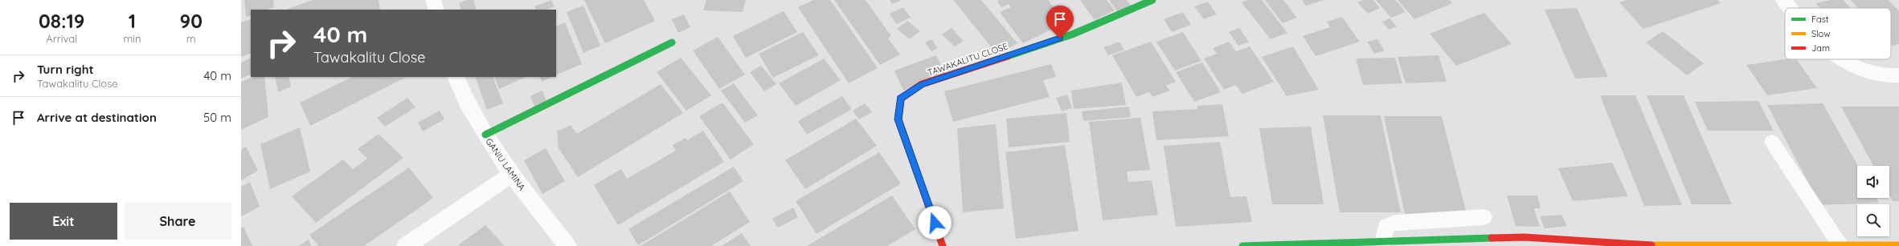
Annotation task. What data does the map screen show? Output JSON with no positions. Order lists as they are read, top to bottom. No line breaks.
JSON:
{"streets":{"street":["TAWAKALITU CLOSE","GANIU LAMINA"]},"legend":["Fast","Slow","Jam"],"page":{"eta":["08:19","Arrival","1","min","90","m"],"turn":["40 m","Tawakalitu Close"],"list":[{"name":"Turn right","note":"Tawakalitu Close","value":"40 m"},{"name":"Arrive at destination","value":"50 m"}],"buttons":["Exit","Share"]}}
